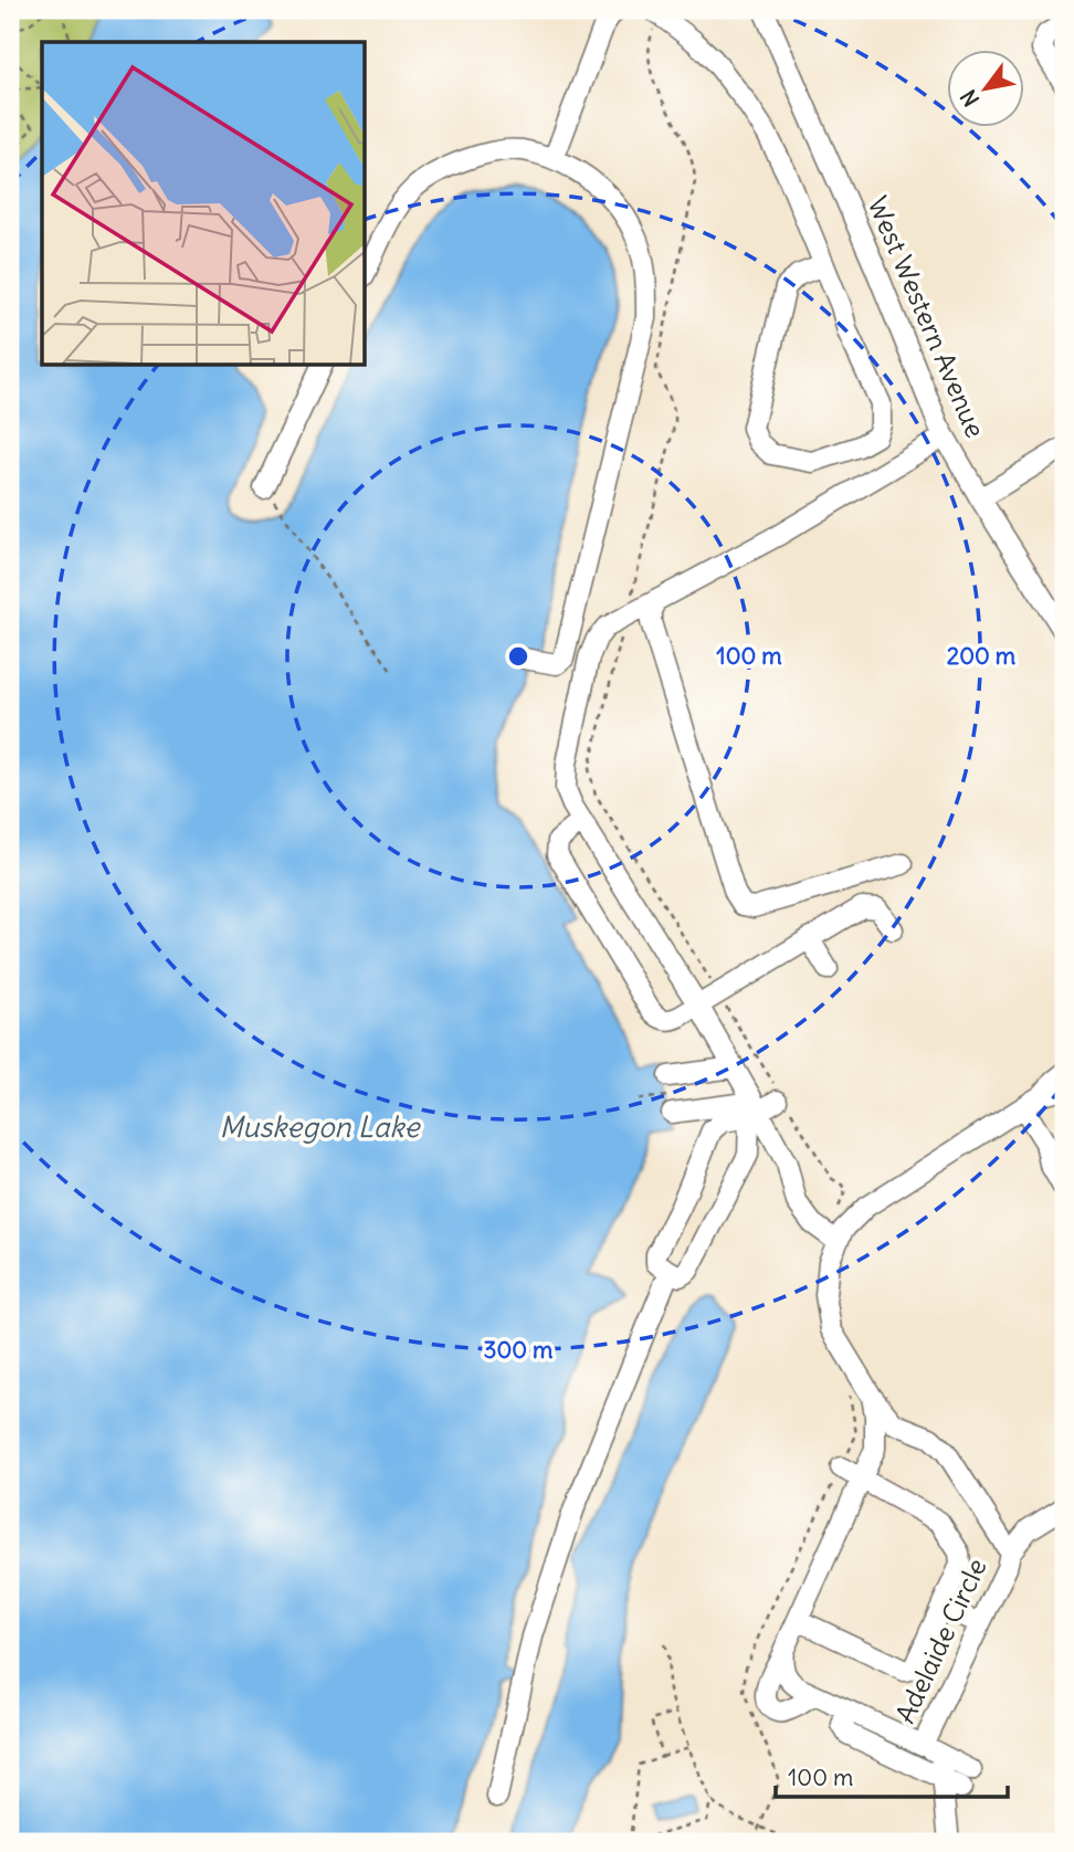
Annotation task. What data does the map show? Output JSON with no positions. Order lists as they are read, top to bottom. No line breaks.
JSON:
{"streets":{"street":["West Western Avenue","Adelaide Circle"]},"water":["Muskegon Lake"],"scale_bar":"100 m","north":"bottom left","rings":["100 m","200 m","300 m"]}
